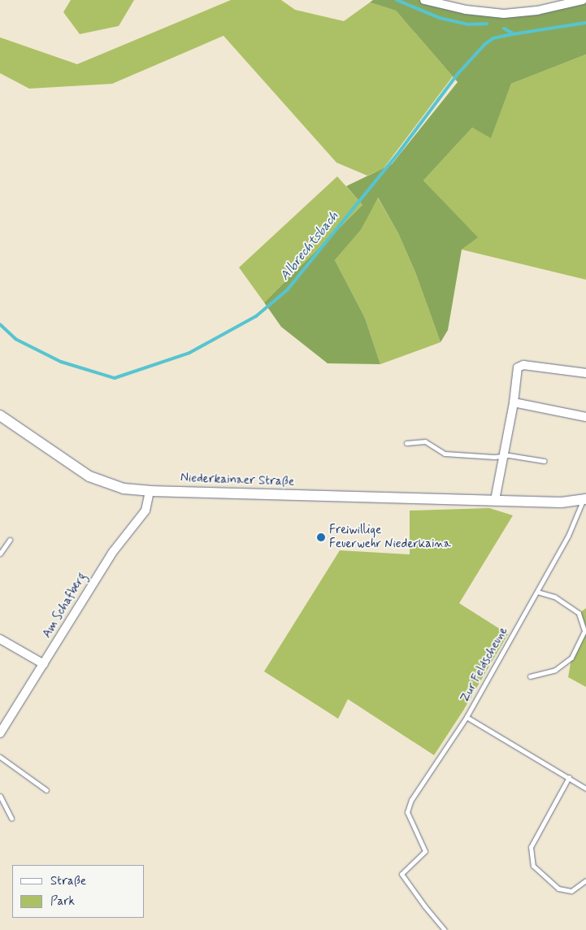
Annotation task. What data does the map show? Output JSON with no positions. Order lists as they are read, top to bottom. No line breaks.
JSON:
{"streets":{"street":["Niederkainaer Straße","Am Schafberg"],"lane":["Zur Feldscheune"]},"crossings":[["Niederkainaer Straße","Am Schafberg"],["Niederkainaer Straße","Zur Feldscheune"]],"water":["Albrechtsbach"],"places":["Freiwillige Feuerwehr Niederkaina"],"legend":["Straße","Park"]}
